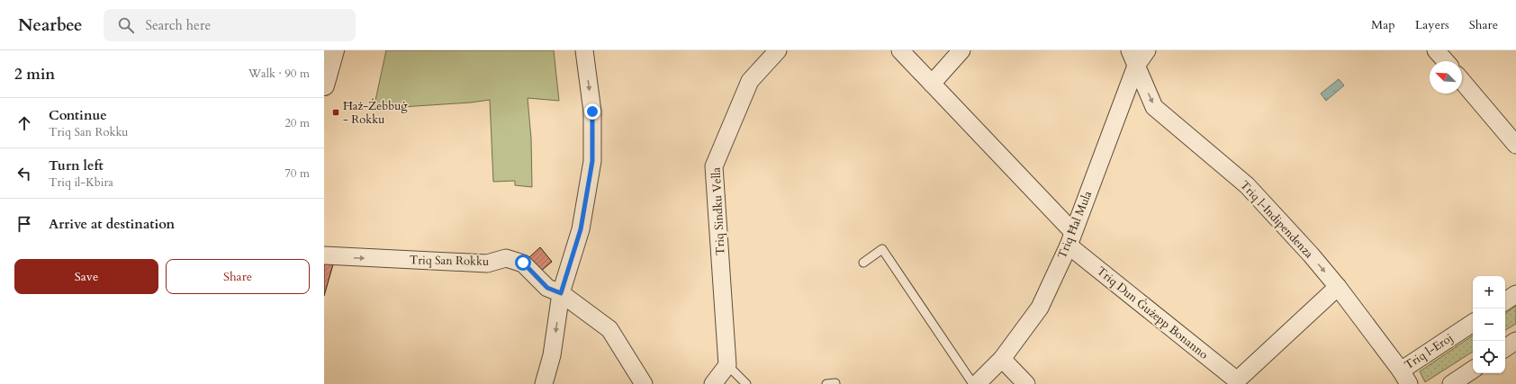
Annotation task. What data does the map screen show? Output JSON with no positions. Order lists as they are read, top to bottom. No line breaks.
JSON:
{"streets":{"street":["Triq Sindku Vella","Triq l-Indipendenza","Triq Ħal Mula","Triq San Rokku","Triq Dun Ġużepp Bonanno","Triq l-Eroj"]},"crossings":[["Triq l-Indipendenza","Triq Ħal Mula"],["Triq l-Indipendenza","Triq l-Eroj"],["Triq Ħal Mula","Triq Dun Ġużepp Bonanno"]],"one_way":["Triq l-Indipendenza","Triq San Rokku"],"places":{"transit":["Ħaż-Żebbuġ - Rokku"]},"north":"top left","page":{"header":"Nearbee","search":"Search here","nav":["Map","Layers","Share"],"heading":["2 min","Walk · 90 m"],"list":[["Continue","Triq San Rokku","20 m"],["Turn left","Triq il-Kbira","70 m"],"Arrive at destination"],"buttons":["Save","Share"],"map_buttons":["+","−"]}}
